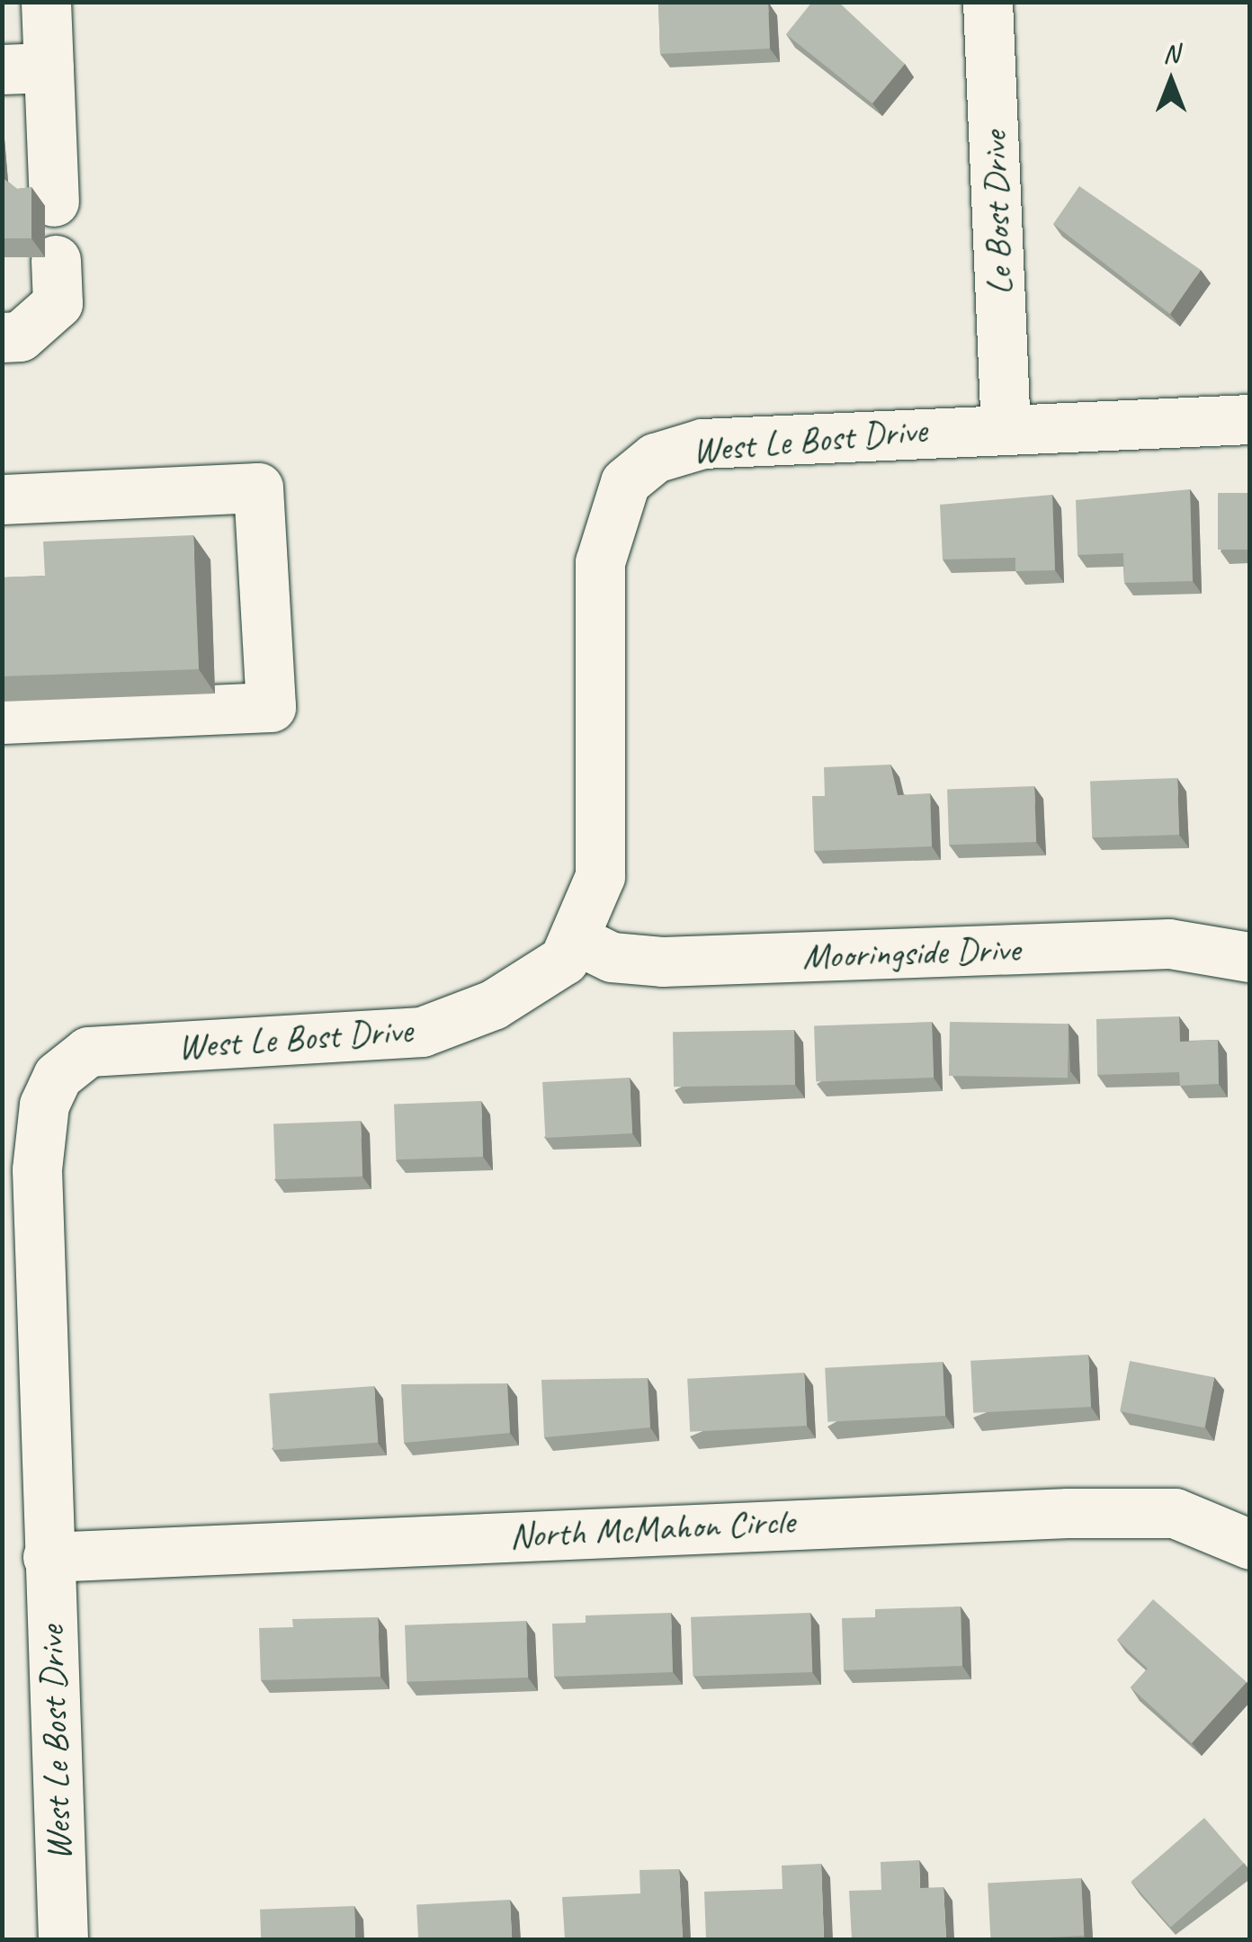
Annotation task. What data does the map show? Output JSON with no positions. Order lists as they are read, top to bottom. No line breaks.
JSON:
{"streets":{"street":["Le Bost Drive","West Le Bost Drive","Mooringside Drive","North McMahon Circle"]},"crossings":[["Le Bost Drive","West Le Bost Drive"],["West Le Bost Drive","Mooringside Drive"],["West Le Bost Drive","North McMahon Circle"]],"north":"top"}
